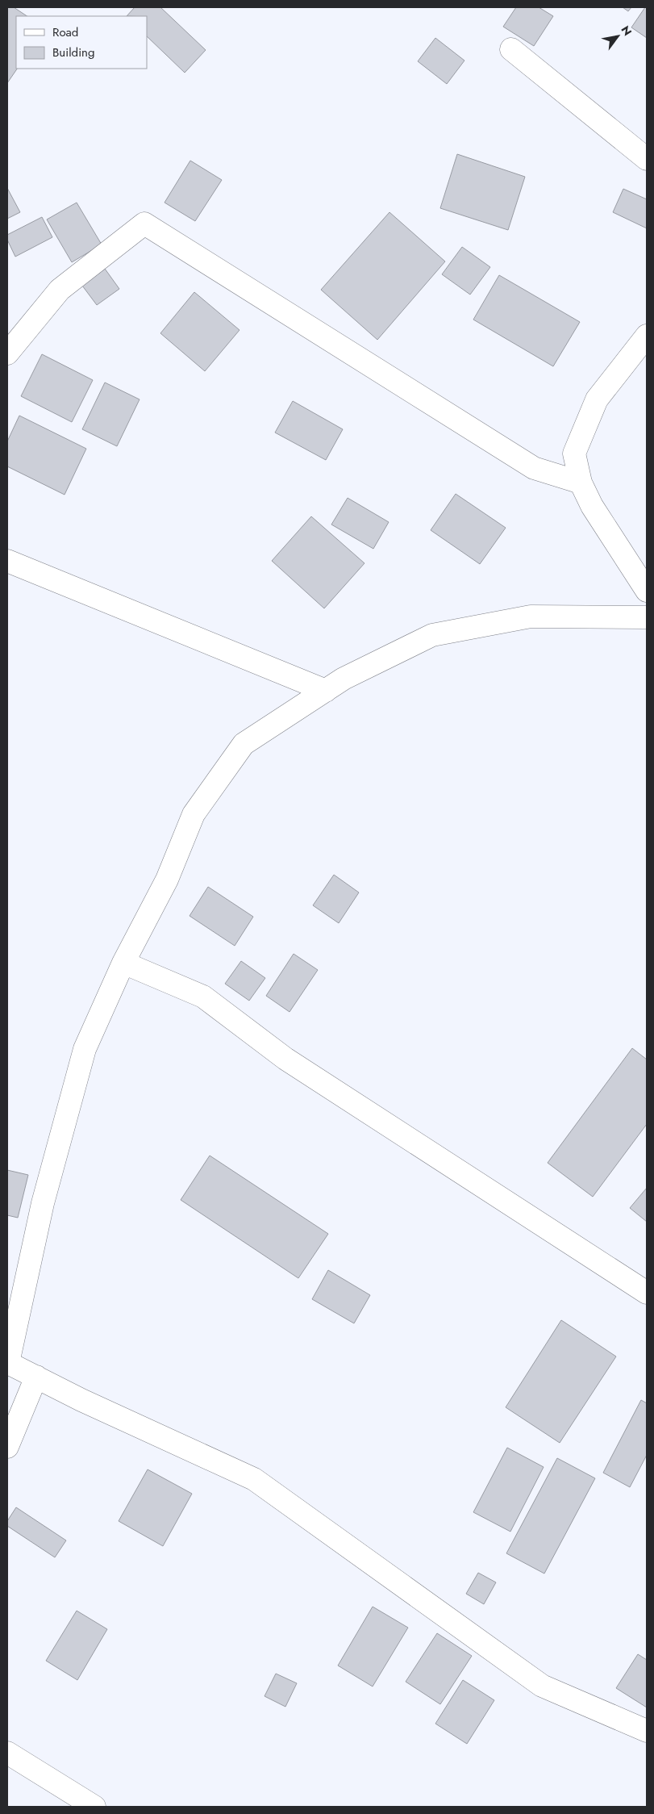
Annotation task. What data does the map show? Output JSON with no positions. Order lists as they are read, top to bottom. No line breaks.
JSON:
{"legend":["Road","Building"],"north":"top right"}
